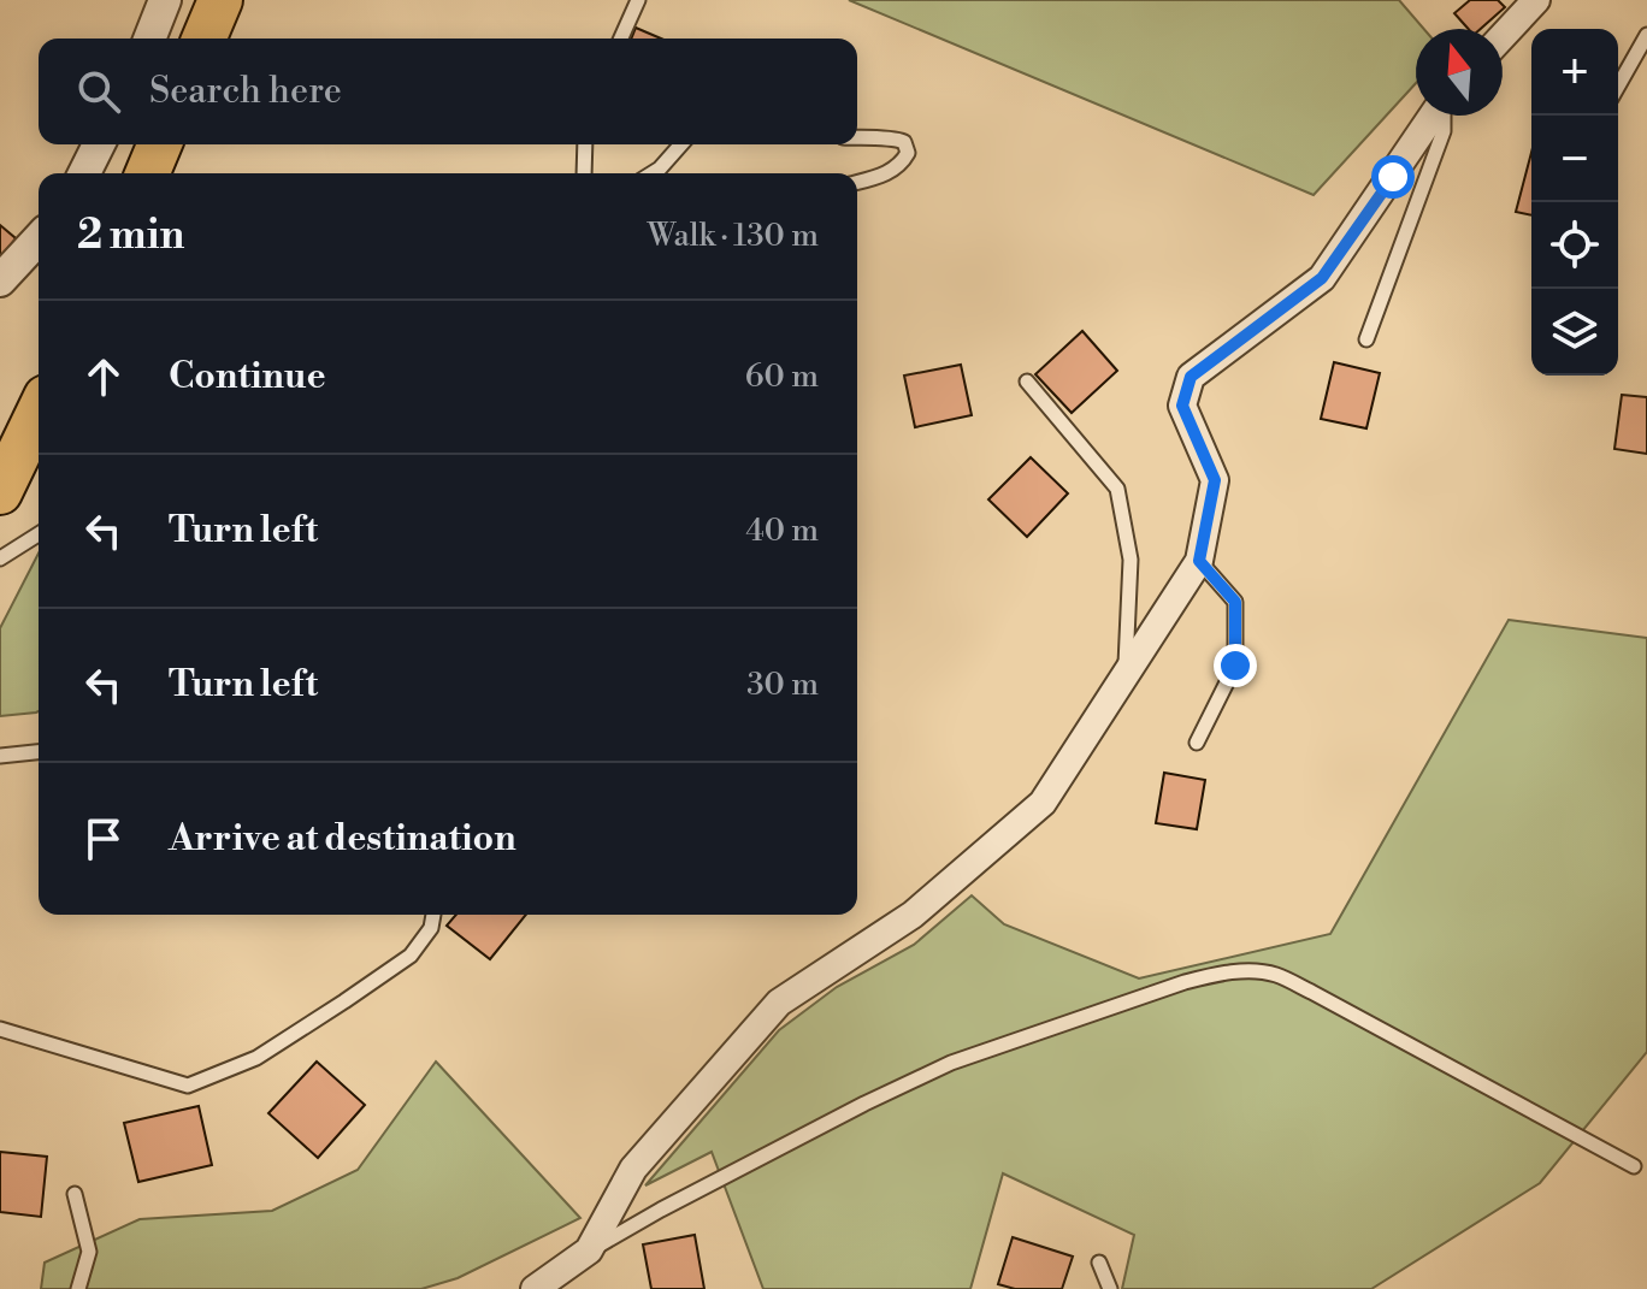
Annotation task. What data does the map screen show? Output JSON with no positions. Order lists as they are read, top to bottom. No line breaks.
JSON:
{"north":"top","page":{"map_buttons":["+","−"],"search":"Search here","heading":["2 min","Walk · 130 m"],"list":[["Continue","60 m"],["Turn left","40 m"],["Turn left","30 m"],"Arrive at destination"]}}
